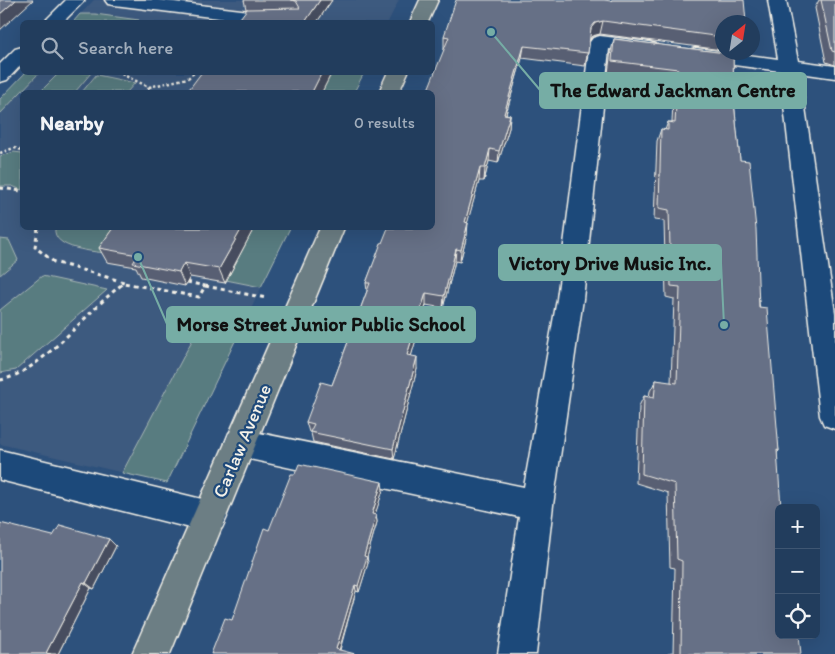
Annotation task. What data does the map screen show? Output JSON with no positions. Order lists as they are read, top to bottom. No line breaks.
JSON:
{"streets":{"main road":["Carlaw Avenue"]},"places":["The Edward Jackman Centre","Morse Street Junior Public School","Victory Drive Music Inc."],"north":"top right","page":{"search":"Search here","heading":["Nearby","0 results"],"map_buttons":["+","−"]}}
